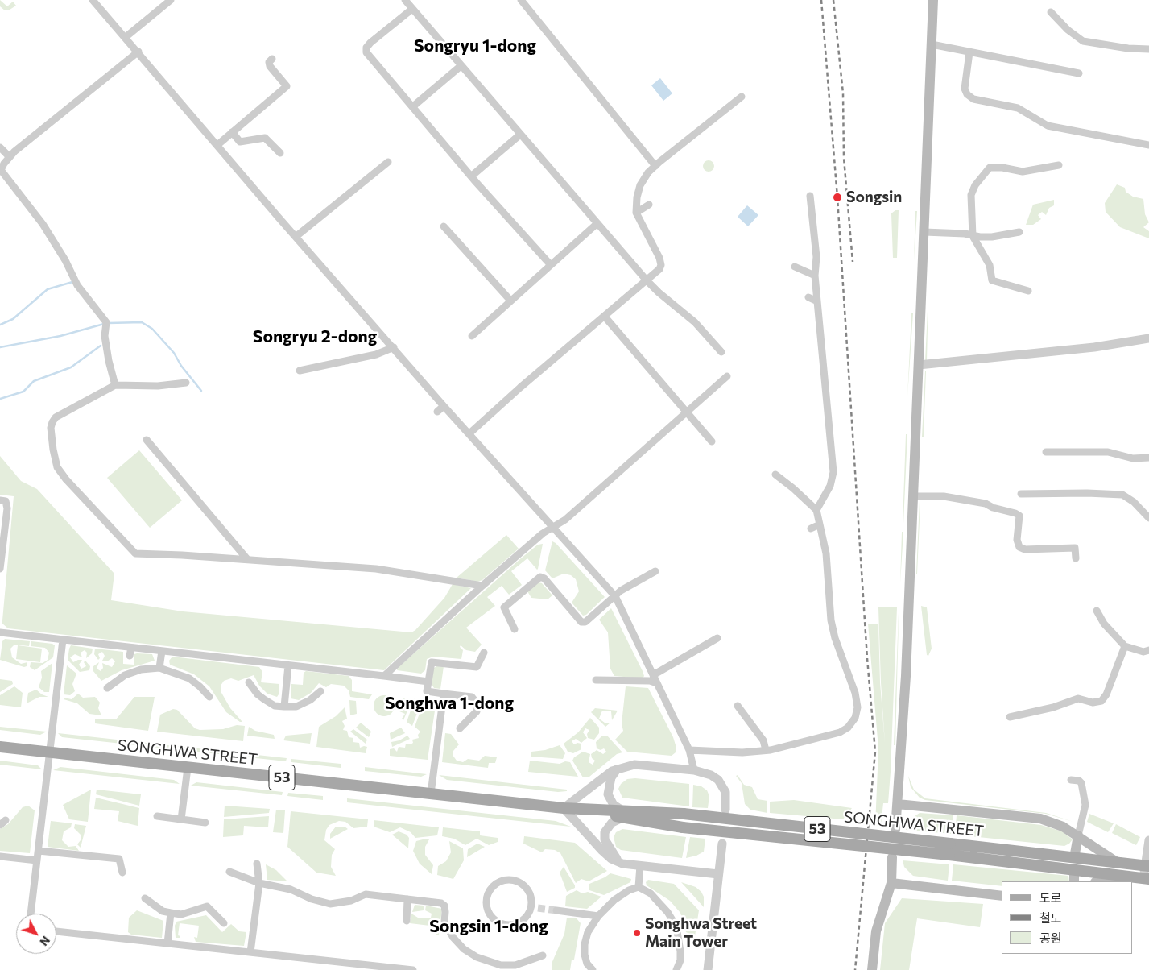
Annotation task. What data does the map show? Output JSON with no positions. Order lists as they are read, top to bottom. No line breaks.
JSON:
{"streets":{"main road":["SONGHWA STREET","53"]},"crossings":[["SONGHWA STREET","53"]],"districts":["Songryu 1-dong","Songryu 2-dong","Songhwa 1-dong","Songsin 1-dong"],"places":["Songsin","Songhwa Street Main Tower"],"legend":["도로","철도","공원"],"north":"bottom right"}
